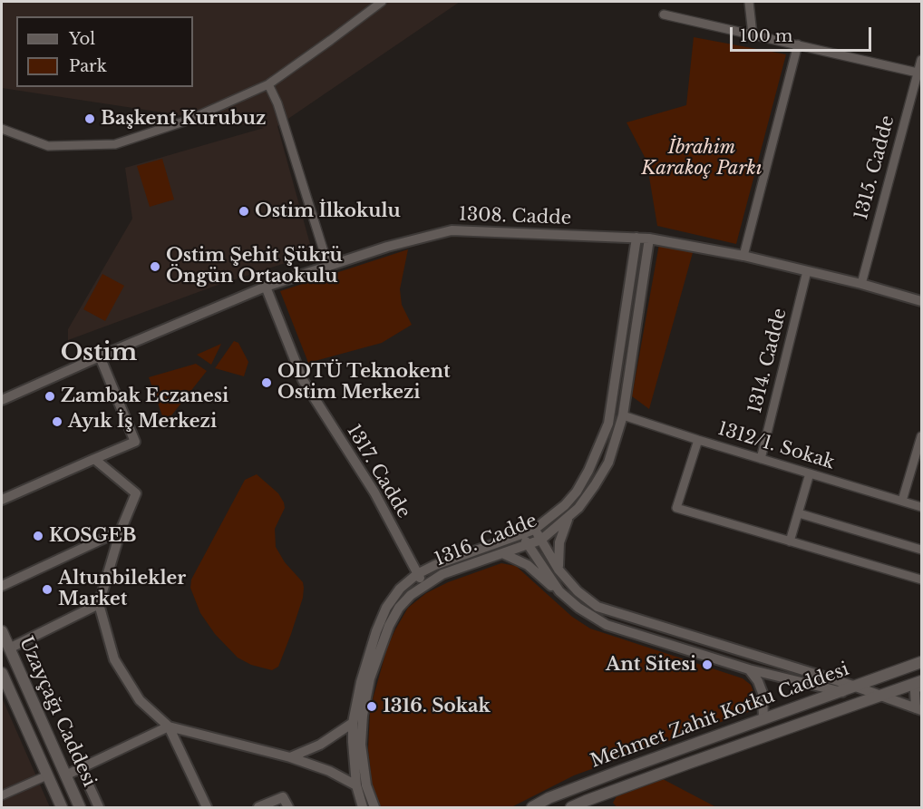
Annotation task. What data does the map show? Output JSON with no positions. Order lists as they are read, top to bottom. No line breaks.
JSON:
{"streets":{"main road":["Uzayçağı Caddesi","Mehmet Zahit Kotku Caddesi"],"street":["1315. Cadde","1308. Cadde","1314. Cadde","1312/1. Sokak","1317. Cadde","1316. Cadde"]},"crossings":[["1315. Cadde","1308. Cadde"],["1308. Cadde","1314. Cadde"],["1308. Cadde","1317. Cadde"],["1308. Cadde","1316. Cadde"],["1314. Cadde","1312/1. Sokak"],["1312/1. Sokak","1316. Cadde"],["1317. Cadde","1316. Cadde"]],"districts":["Ostim"],"parks":["İbrahim Karakoç Parkı"],"places":["Başkent Kurubuz","Ostim İlkokulu","Ostim Şehit Şükrü Öngün Ortaokulu","ODTÜ Teknokent Ostim Merkezi","Zambak Eczanesi","Ayık İş Merkezi","KOSGEB","Altunbilekler Market","Ant Sitesi","1316. Sokak"],"legend":["Yol","Park"],"scale_bar":"100 m"}
